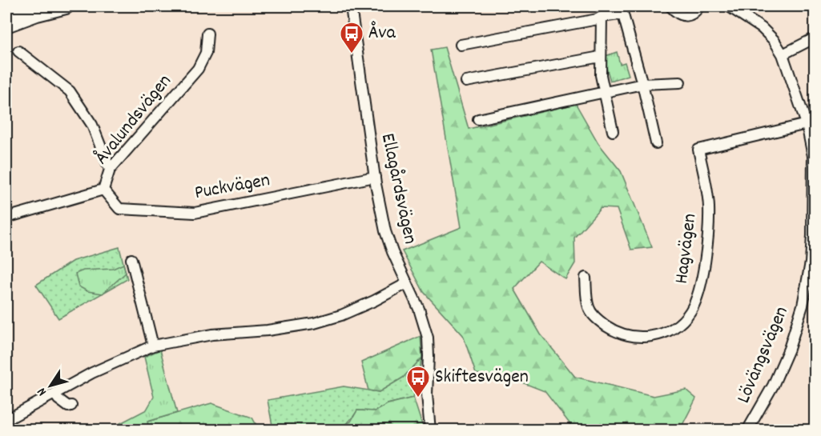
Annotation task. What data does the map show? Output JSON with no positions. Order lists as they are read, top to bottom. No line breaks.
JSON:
{"streets":{"street":["Åvalundsvägen","Puckvägen","Ellagårdsvägen","Hagvägen","Lövängsvägen"]},"crossings":[["Åvalundsvägen","Puckvägen"],["Puckvägen","Ellagårdsvägen"],["Hagvägen","Lövängsvägen"]],"places":{"bus stop":["Åva","Skiftesvägen"]},"north":"bottom left"}
